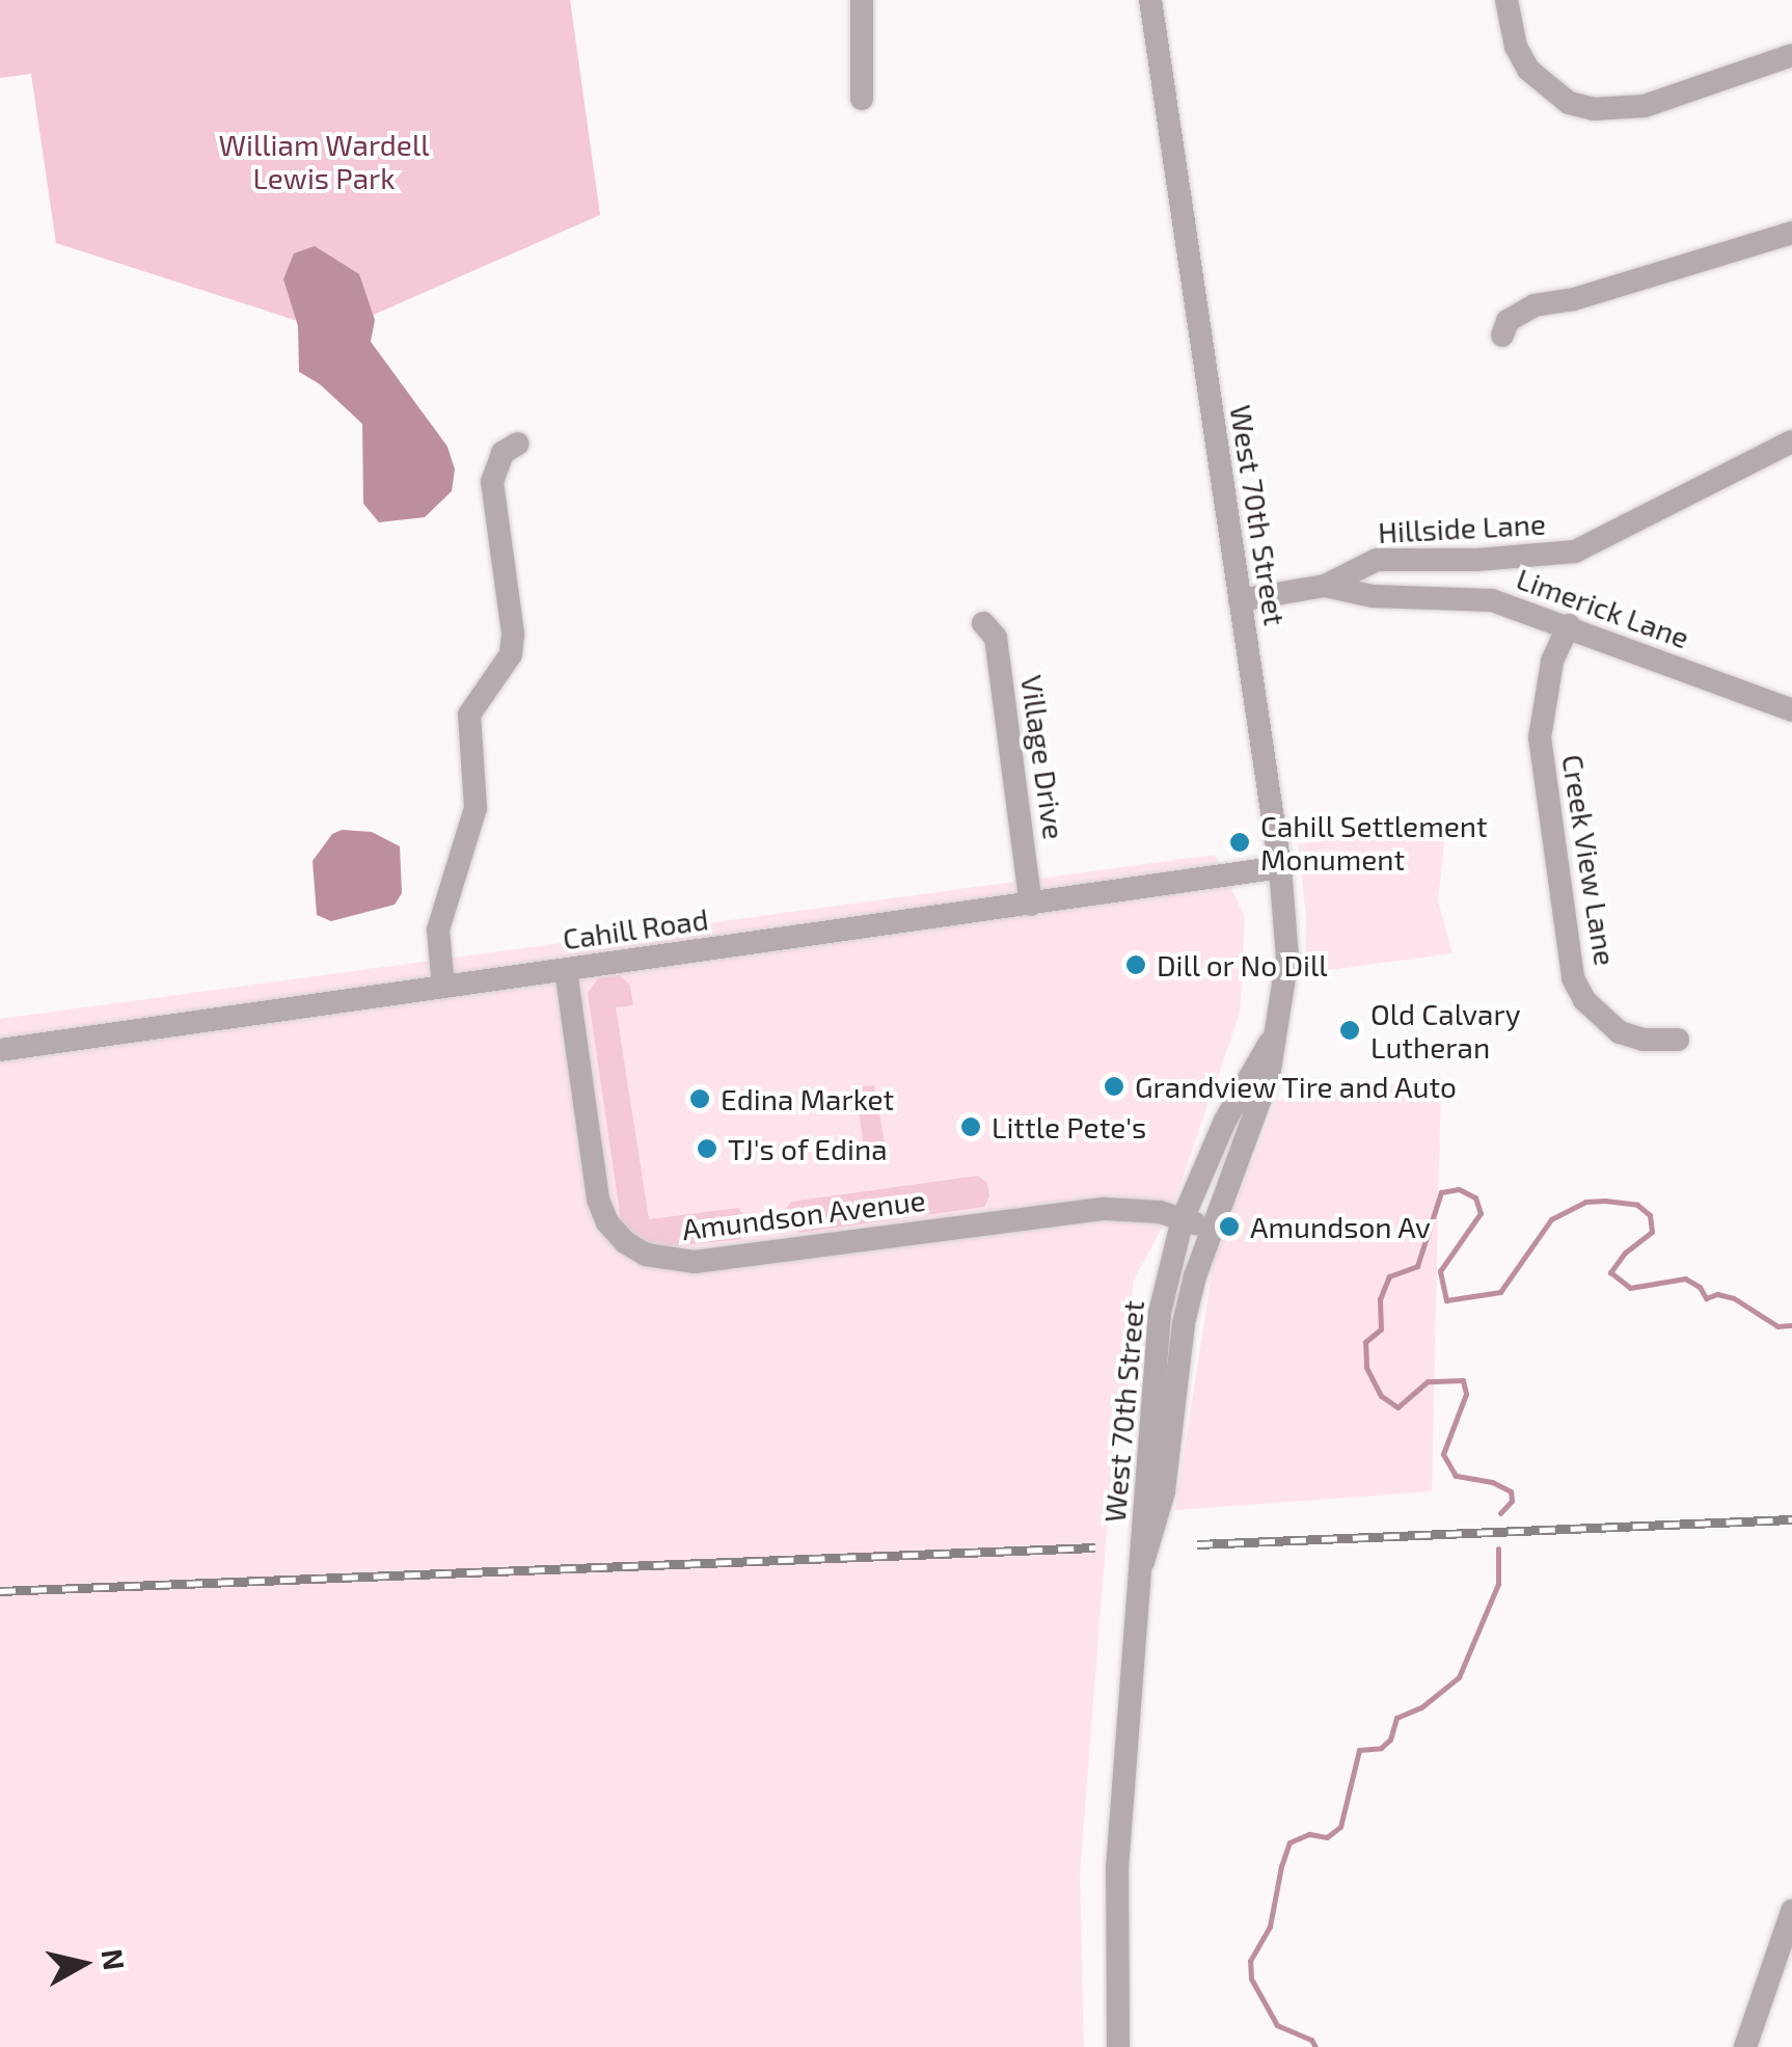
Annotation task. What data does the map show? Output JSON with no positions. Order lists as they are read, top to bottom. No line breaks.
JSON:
{"streets":{"street":["West 70th Street","Hillside Lane","Limerick Lane","Village Drive","Creek View Lane","Cahill Road","Amundson Avenue"]},"crossings":[["West 70th Street","Hillside Lane"],["West 70th Street","Cahill Road"],["West 70th Street","Amundson Avenue"],["Hillside Lane","Limerick Lane"],["Limerick Lane","Creek View Lane"],["Village Drive","Cahill Road"],["Cahill Road","Amundson Avenue"]],"parks":["William Wardell Lewis Park"],"places":["Cahill Settlement Monument","Dill or No Dill","Old Calvary Lutheran","Grandview Tire and Auto","Edina Market","Little Pete's","TJ's of Edina","Amundson Av"],"north":"right"}
